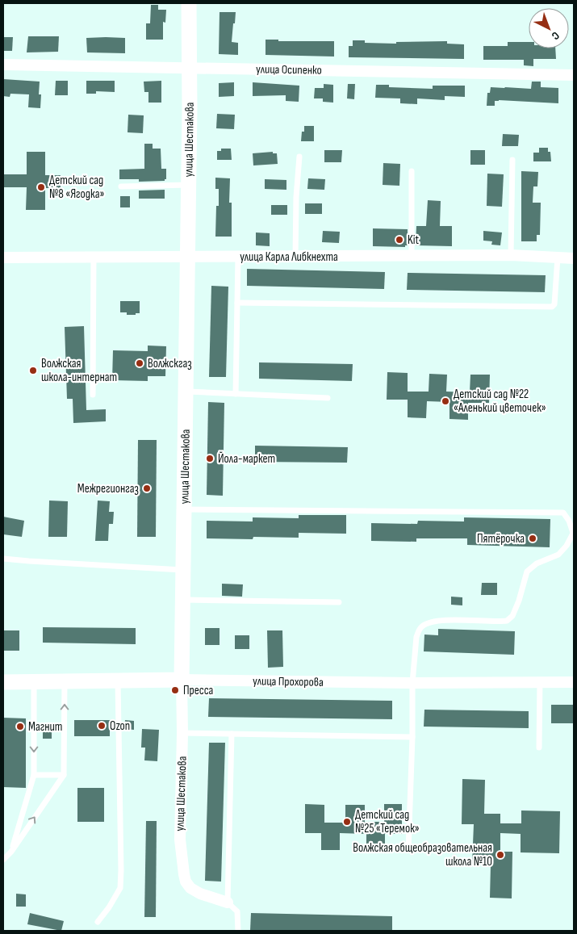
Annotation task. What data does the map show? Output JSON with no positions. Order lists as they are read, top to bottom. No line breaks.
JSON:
{"streets":{"main road":["улица Шестакова","улица Прохорова"],"street":["улица Осипенко","улица Карла Либкнехта"]},"crossings":[["улица Осипенко","улица Шестакова"],["улица Шестакова","улица Карла Либкнехта"],["улица Шестакова","улица Прохорова"]],"places":["Детский сад №8 «Ягодка»","Kit","Волжскгаз","Волжская школа-интернат","Детский сад №22 «Аленький цветочек»","Йола-маркет","Межрегионгаз","Пятёрочка","Пресса","Ozon","Магнит","Детский сад №25 «Теремок»","Волжская общеобразовательная школа №10"],"north":"bottom right"}
